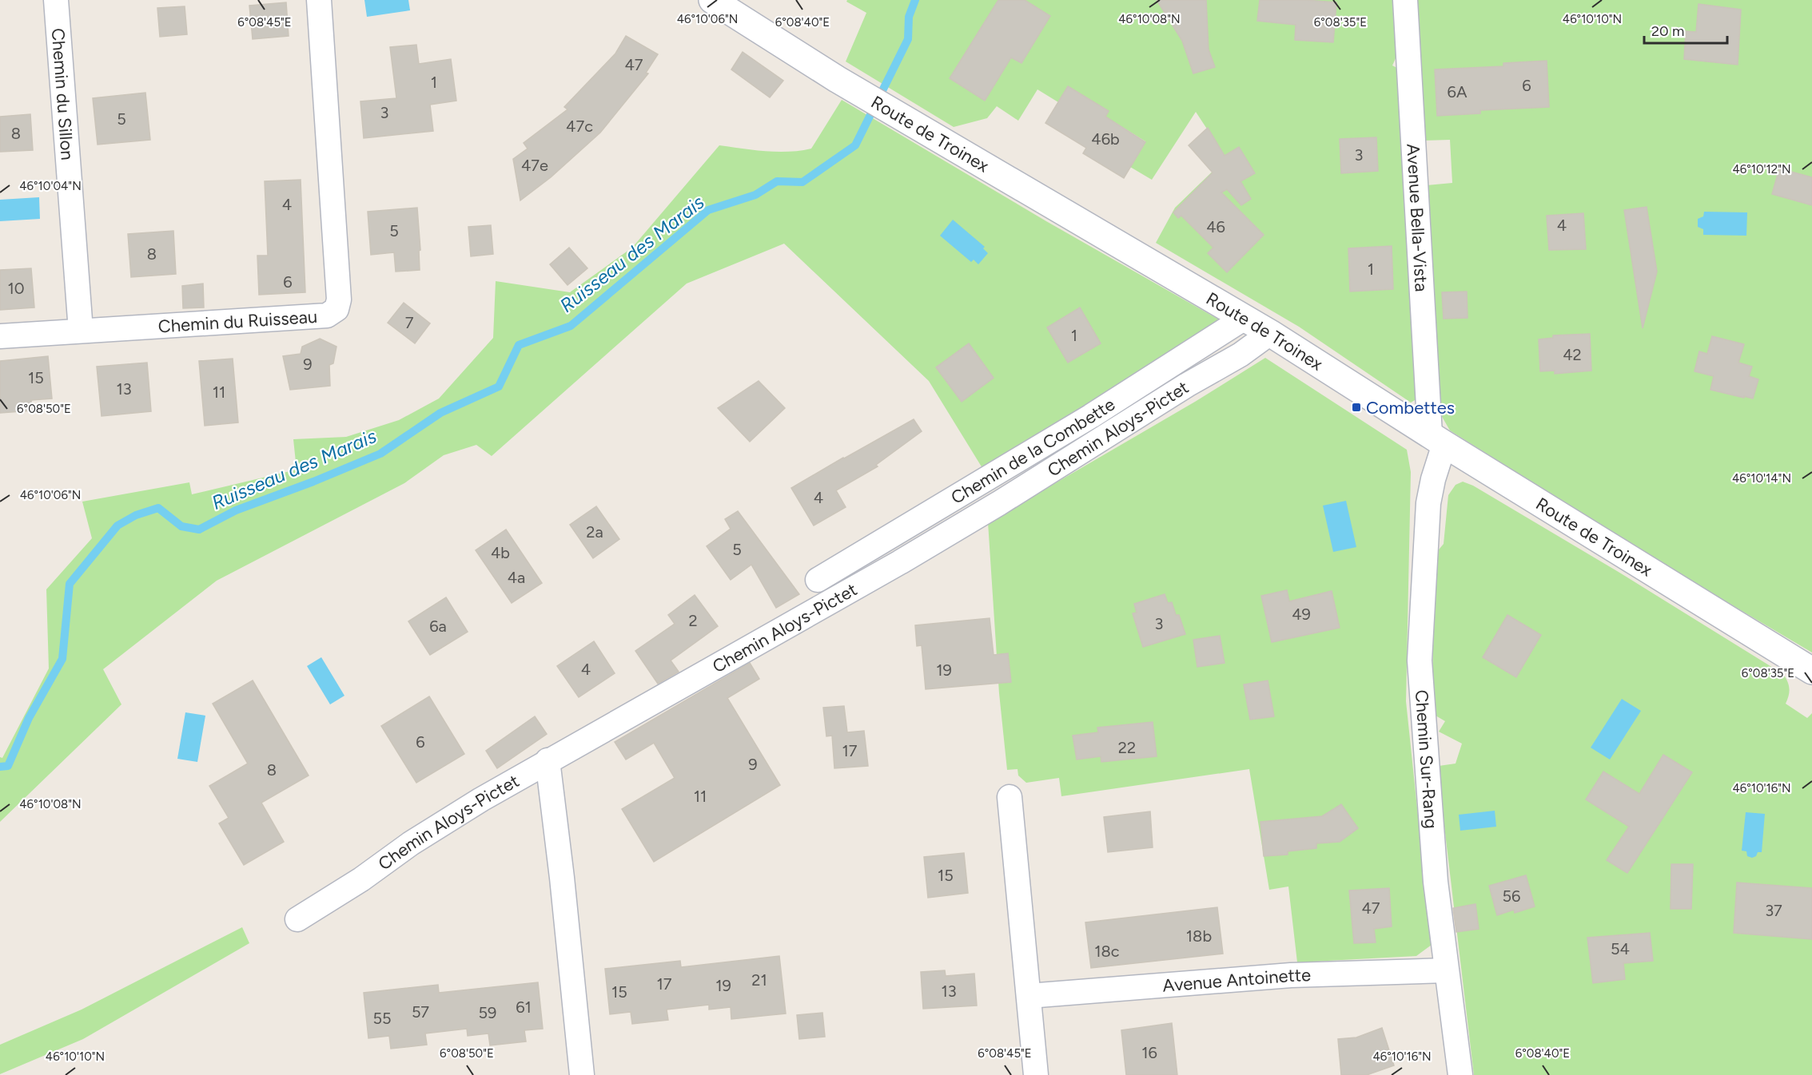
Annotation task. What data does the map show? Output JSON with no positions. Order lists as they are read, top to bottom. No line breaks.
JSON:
{"streets":{"street":["Chemin du Sillon","Route de Troinex","Avenue Bella-Vista","Chemin du Ruisseau","Chemin Aloys-Pictet","Chemin de la Combette","Chemin Sur-Rang","Avenue Antoinette"]},"crossings":[["Chemin du Sillon","Chemin du Ruisseau"],["Route de Troinex","Avenue Bella-Vista"],["Route de Troinex","Chemin Aloys-Pictet"],["Route de Troinex","Chemin de la Combette"],["Route de Troinex","Chemin Sur-Rang"],["Avenue Bella-Vista","Chemin Sur-Rang"],["Chemin Sur-Rang","Avenue Antoinette"]],"water":["Ruisseau des Marais"],"places":{"transit":["Combettes"]},"house_numbers":["47","1","6","6A","3","5","47c","8","46b","3","47e","4","4","46","5","8","1","6","10","7","1","42","9","15","13","11","4","2a","5","4b","4a","49","2","3","6a","4","19","6","22","17","9","8","11","15","56","47","37","18b","54","18c","21","17","19","13","15","61","57","59","55","16"],"scale_bar":"20 m","coordinates":["46°10'06\"N","46°10'08\"N","46°10'10\"N","6°08'45\"E","6°08'40\"E","6°08'35\"E","46°10'12\"N","46°10'04\"N","6°08'50\"E","46°10'14\"N","46°10'16\"N"]}
